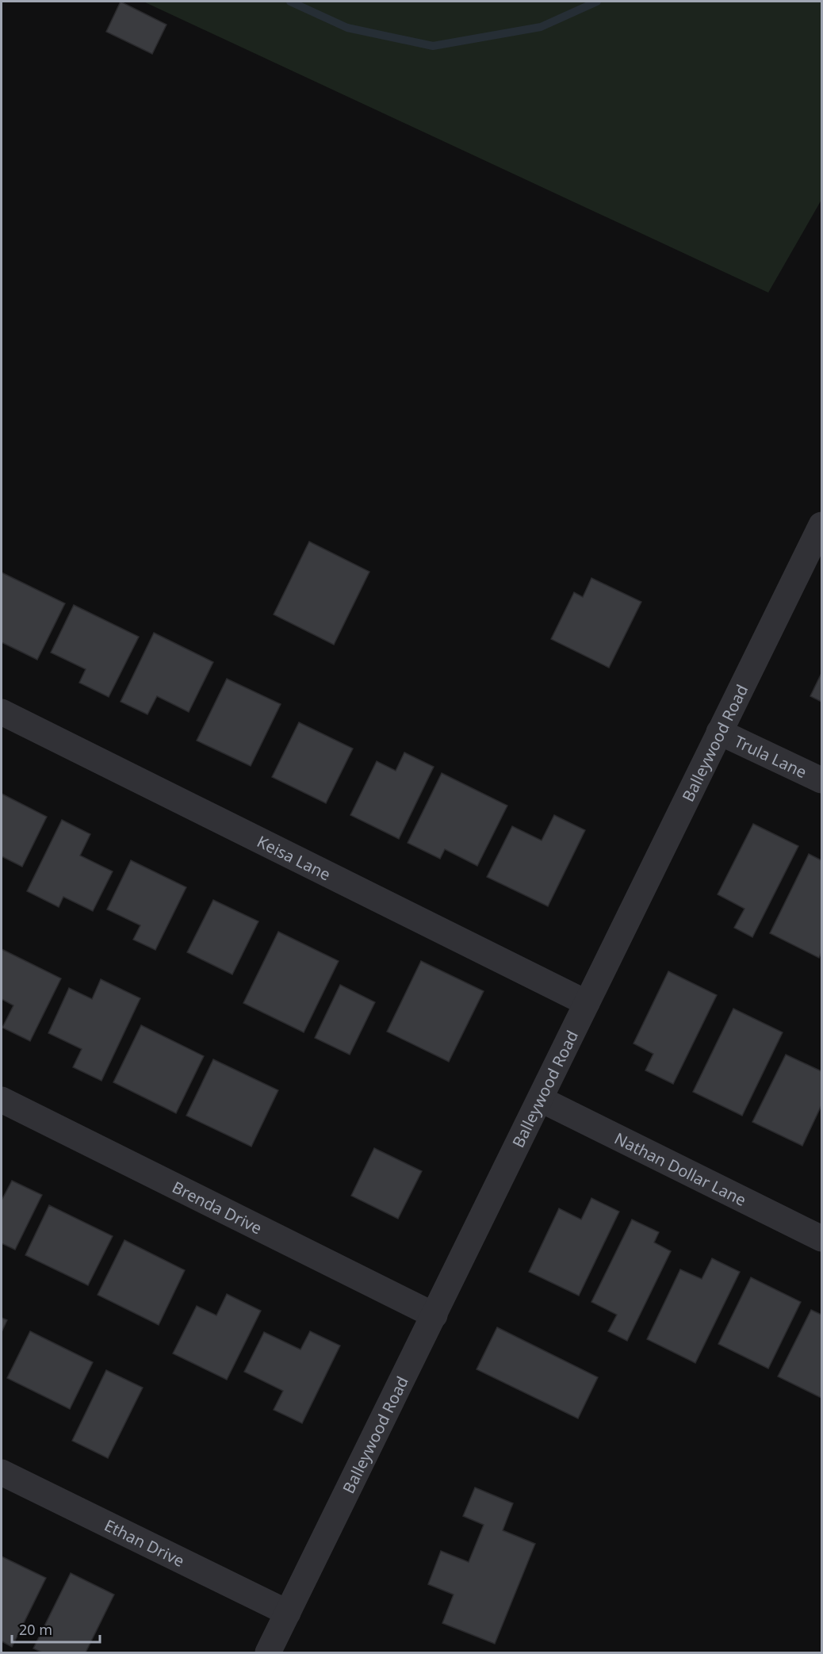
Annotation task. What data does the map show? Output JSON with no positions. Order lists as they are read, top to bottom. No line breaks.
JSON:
{"streets":{"street":["Balleywood Road","Trula Lane","Keisa Lane","Nathan Dollar Lane","Brenda Drive","Ethan Drive"]},"crossings":[["Balleywood Road","Trula Lane"],["Balleywood Road","Keisa Lane"],["Balleywood Road","Nathan Dollar Lane"],["Balleywood Road","Brenda Drive"],["Balleywood Road","Ethan Drive"]],"scale_bar":"20 m"}
